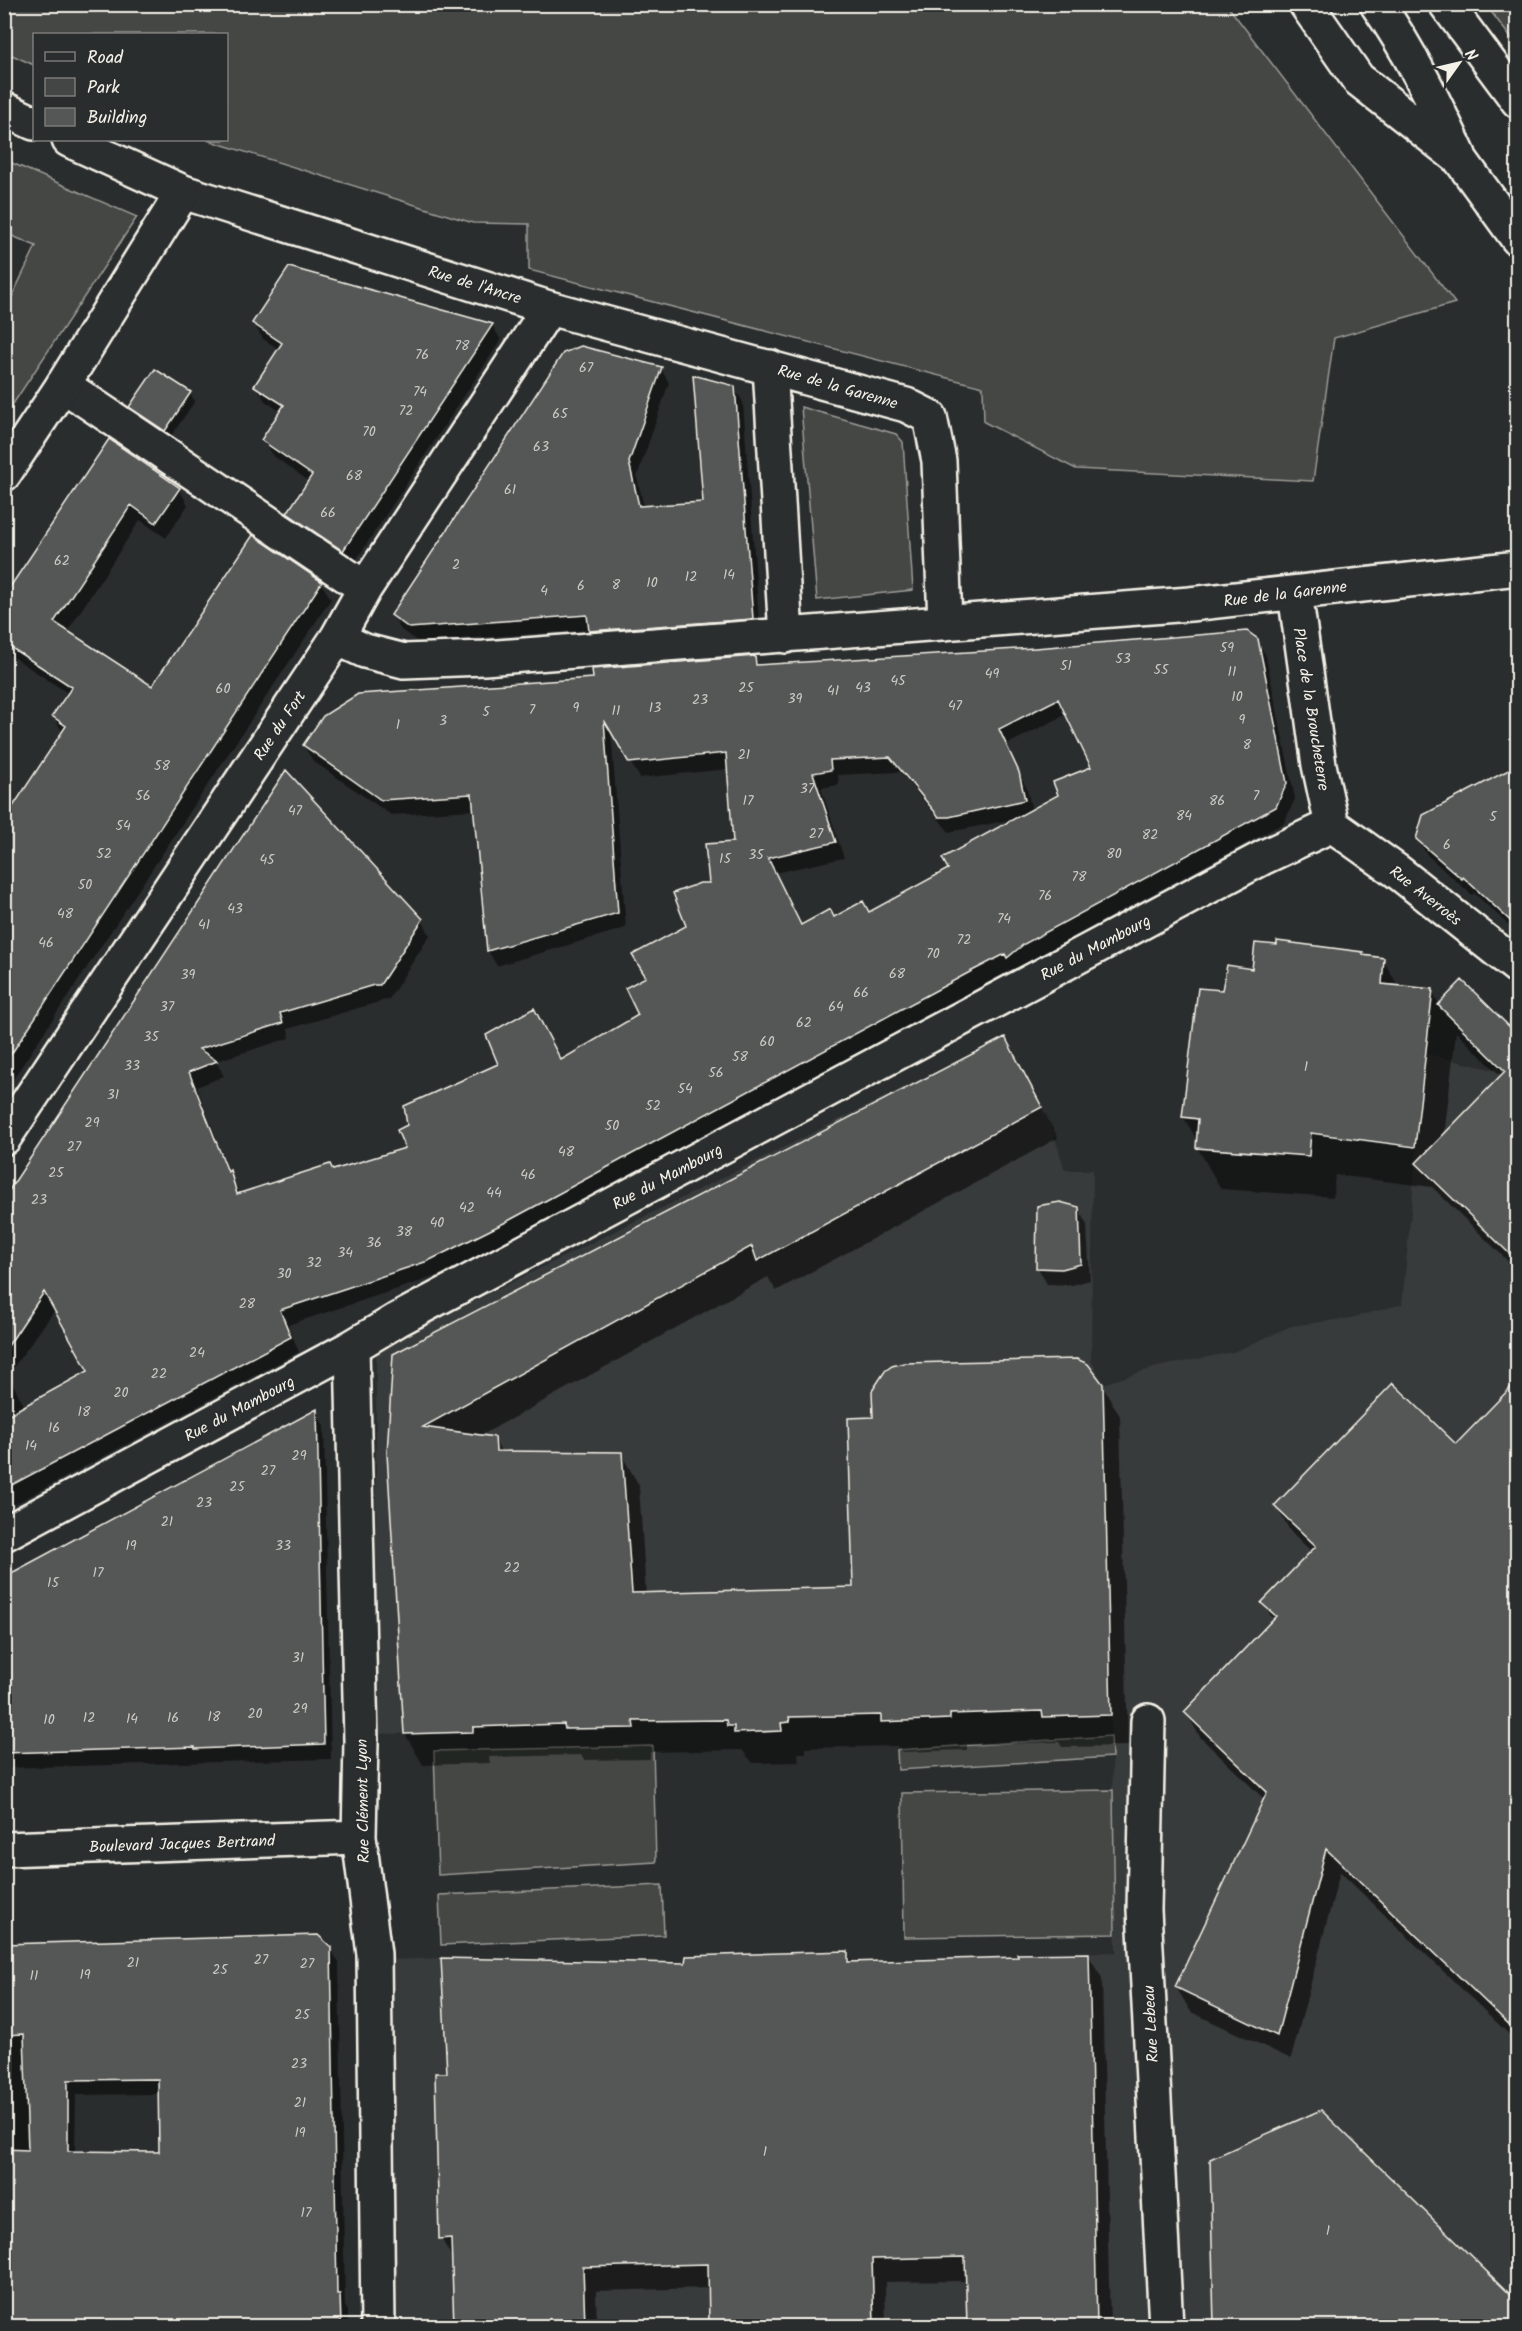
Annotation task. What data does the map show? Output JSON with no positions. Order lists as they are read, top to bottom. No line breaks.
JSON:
{"streets":{"main road":["Rue de l'Ancre","Rue de la Garenne","Place de la Broucheterre","Rue du Fort","Rue Averroès","Rue du Mambourg","Rue Clément Lyon","Boulevard Jacques Bertrand","Rue Lebeau"]},"crossings":[["Rue de l'Ancre","Rue de la Garenne"],["Rue de l'Ancre","Rue du Fort"],["Rue de la Garenne","Place de la Broucheterre"],["Rue de la Garenne","Rue du Fort"],["Place de la Broucheterre","Rue Averroès"],["Place de la Broucheterre","Rue du Mambourg"],["Rue Averroès","Rue du Mambourg"],["Rue du Mambourg","Rue Clément Lyon"],["Rue Clément Lyon","Boulevard Jacques Bertrand"]],"house_numbers":["78","76","67","74","72","65","70","63","68","61","66","62","2","14","12","10","8","6","4","59","53","51","55","11","49","45","25","43","60","41","10","39","23","47","9","13","7","11","5","9","3","1","8","21","58","37","56","7","17","86","47","84","5","54","27","82","6","52","80","35","15","45","78","50","76","43","48","74","41","72","46","70","68","39","66","37","64","62","35","60","58","33","1","56","54","31","52","29","50","27","48","25","46","44","23","42","40","38","36","34","32","30","28","24","22","20","18","16","14","29","27","25","23","21","19","33","22","17","15","31","29","20","18","12","16","14","10","27","21","27","25","19","11","25","23","21","19","1","17","1"],"legend":["Road","Park","Building"],"north":"top right"}
